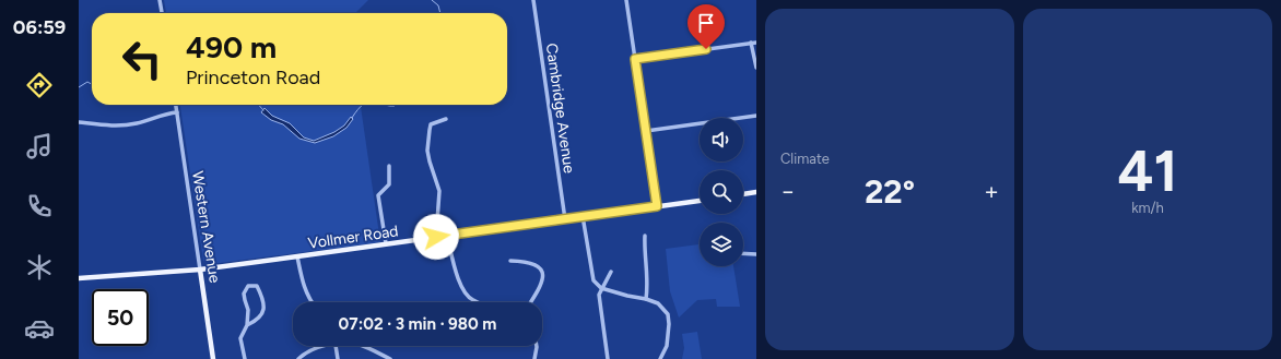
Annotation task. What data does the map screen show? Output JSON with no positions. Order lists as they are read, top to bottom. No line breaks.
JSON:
{"streets":{"main road":["Western Avenue","Vollmer Road"],"street":["Cambridge Avenue"]},"crossings":[["Cambridge Avenue","Vollmer Road"],["Western Avenue","Vollmer Road"]],"page":{"tabs":"06:59","tile":["Climate",["41","km/h"]],"turn":["490 m","Princeton Road"],"heat":["−","22°","+"],"limit":"50","trip":"07:02 · 3 min · 980 m"}}
